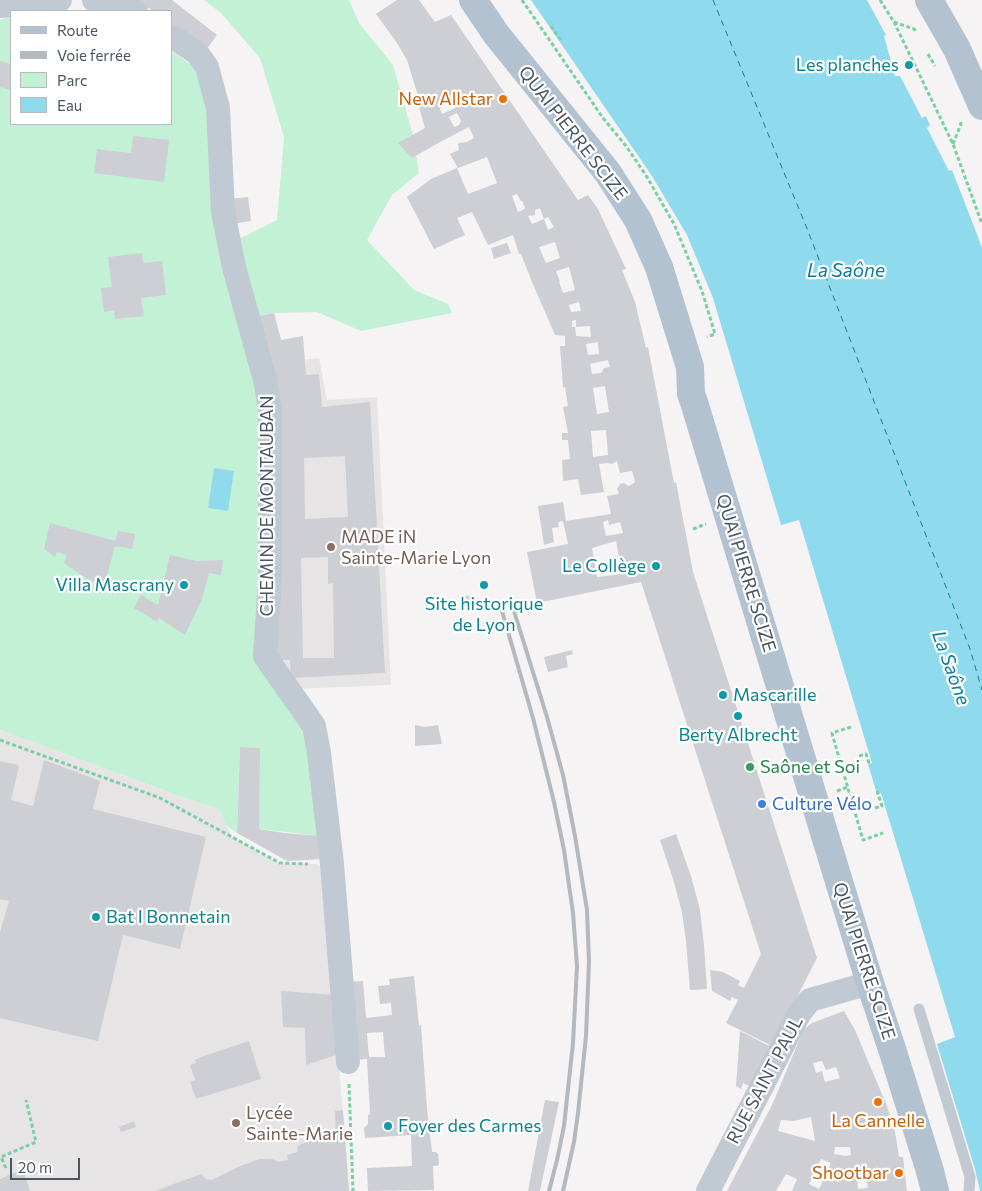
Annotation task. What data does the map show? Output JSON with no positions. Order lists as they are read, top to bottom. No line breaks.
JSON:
{"streets":{"main road":["QUAI PIERRE SCIZE"],"street":["CHEMIN DE MONTAUBAN","RUE SAINT PAUL"]},"crossings":[["QUAI PIERRE SCIZE","RUE SAINT PAUL"]],"water":["La Saône"],"places":["Les planches","New Allstar","MADE iN Sainte-Marie Lyon","Le Collège","Villa Mascrany","Site historique de Lyon","Mascarille","Berty Albrecht","Saône et Soi","Culture Vélo","Bat I Bonnetain","La Cannelle","Lycée Sainte-Marie","Foyer des Carmes","Shootbar"],"legend":["Route","Voie ferrée","Parc","Eau"],"scale_bar":"20 m"}
